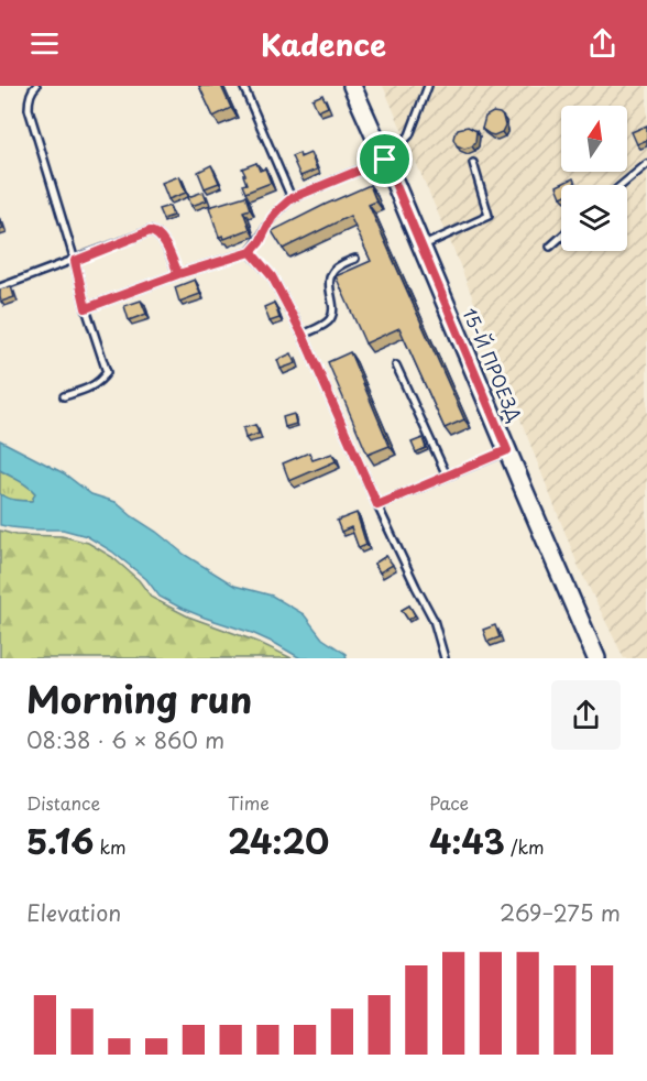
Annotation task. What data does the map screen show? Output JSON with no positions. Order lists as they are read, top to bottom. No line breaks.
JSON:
{"streets":{"main road":["15-Й ПРОЕЗД"]},"north":"top","page":{"header":"Kadence","heading":["Morning run","08:38 · 6 × 860 m"],"stats":[["Distance","5.16 km"],["Time","24:20"],["Pace","4:43 /km"]],"chart":["Elevation","269–275 m"]}}
